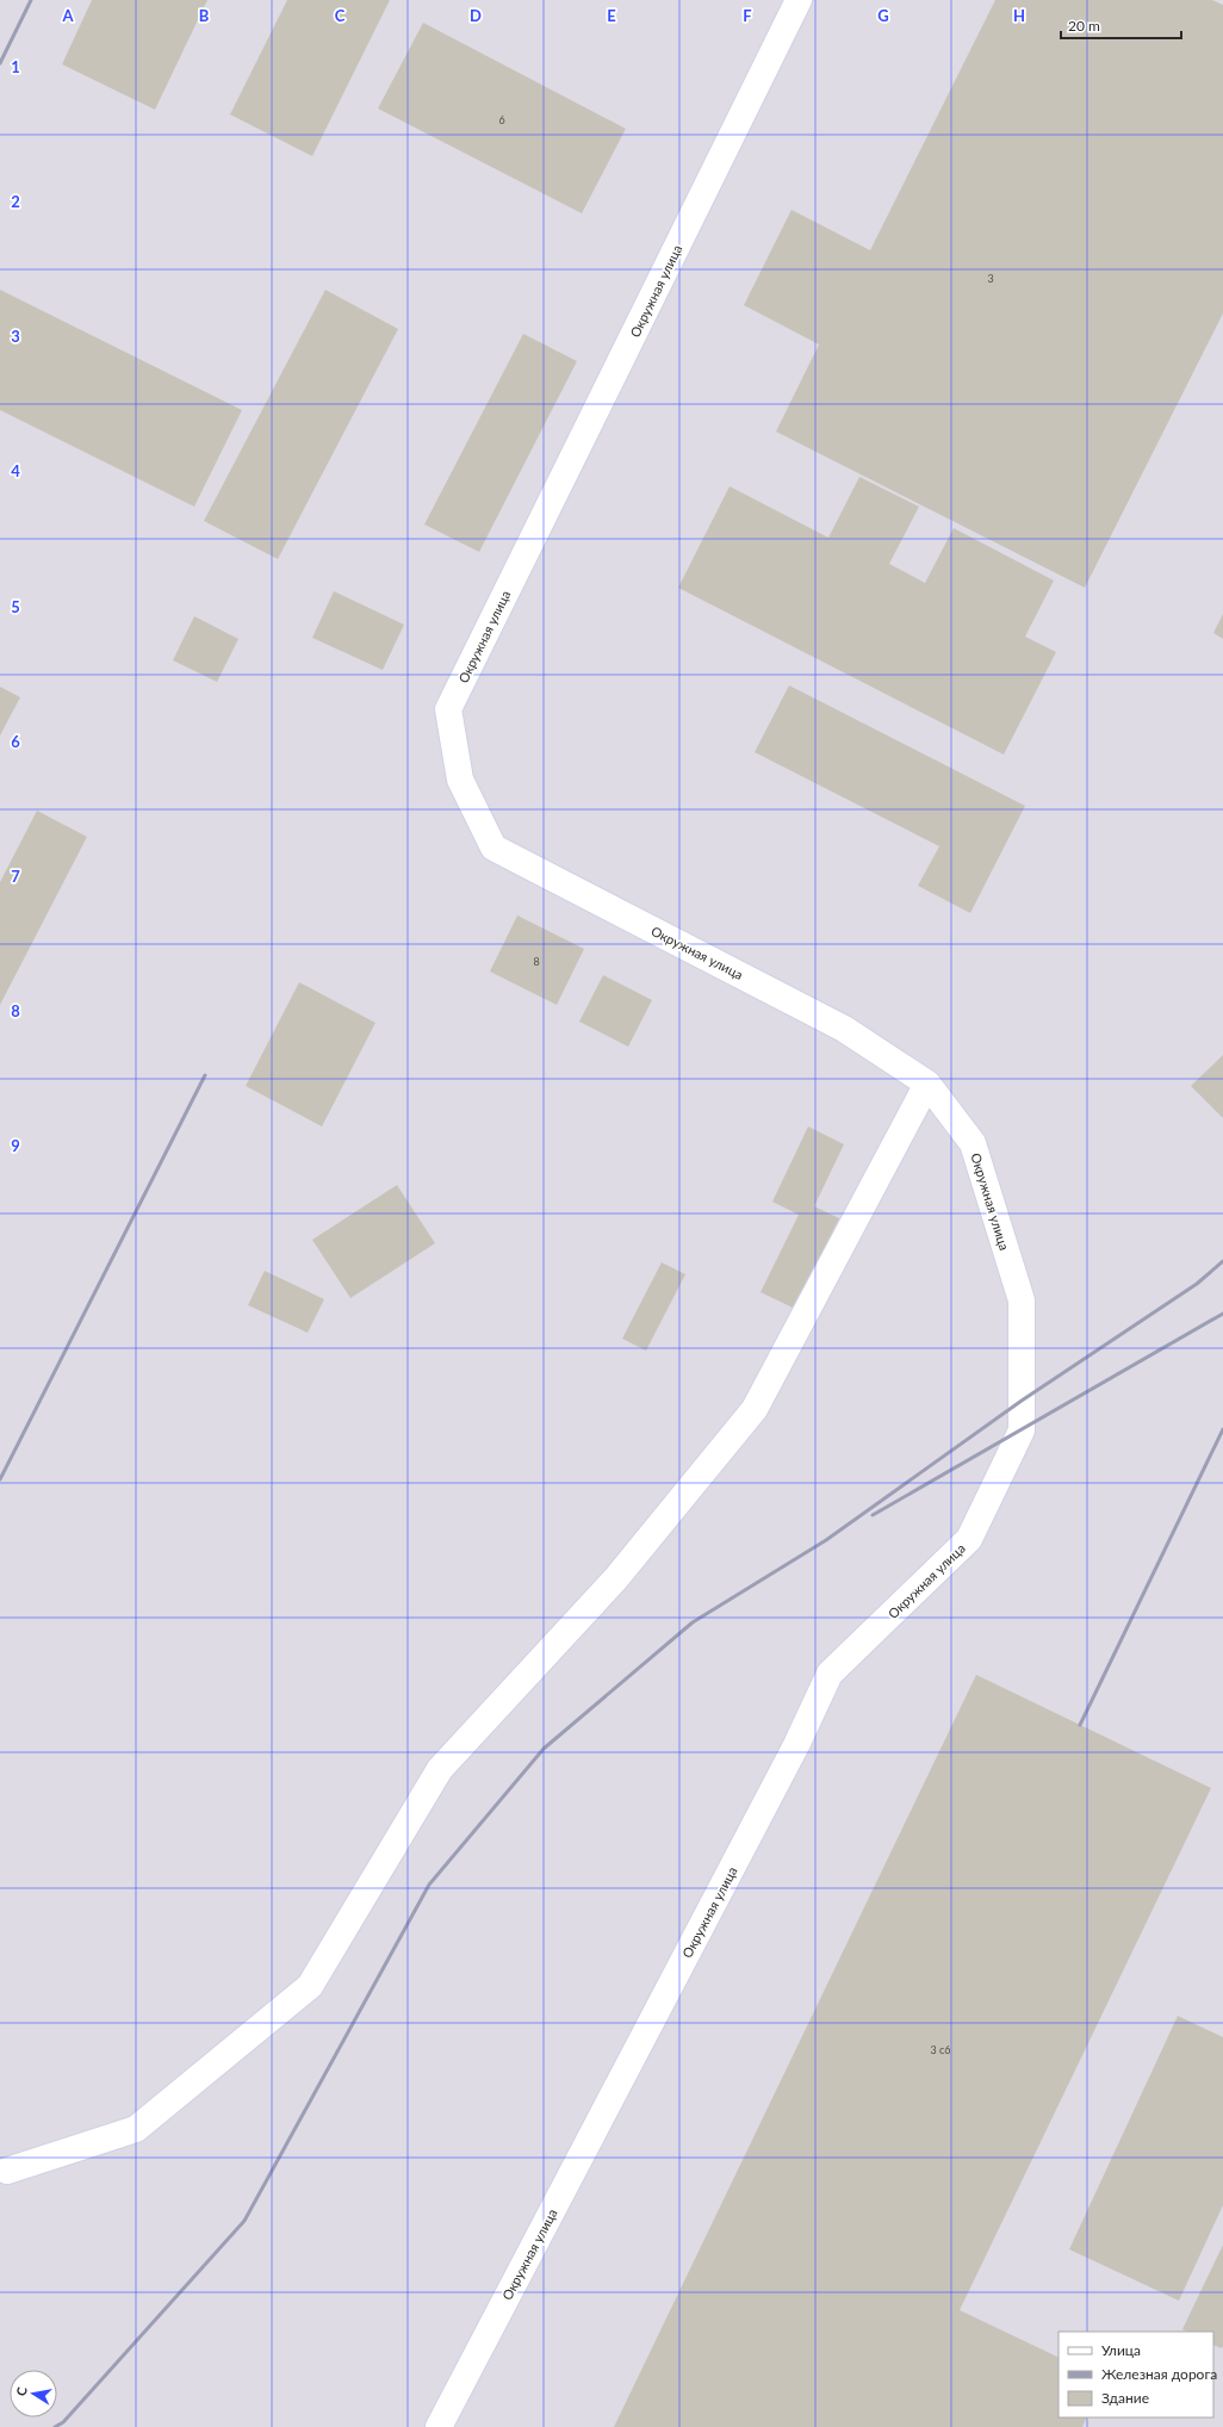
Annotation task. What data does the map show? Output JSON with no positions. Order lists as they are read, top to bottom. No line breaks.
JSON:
{"streets":{"street":["Окружная улица"]},"house_numbers":["6","3","8","3 с6"],"legend":["Улица","Железная дорога","Здание"],"scale_bar":"20 m","north":"left","grid":{"columns":["A","B","C","D","E","F","G","H"],"rows":["1","2","3","4","5","6","7","8","9"]}}
